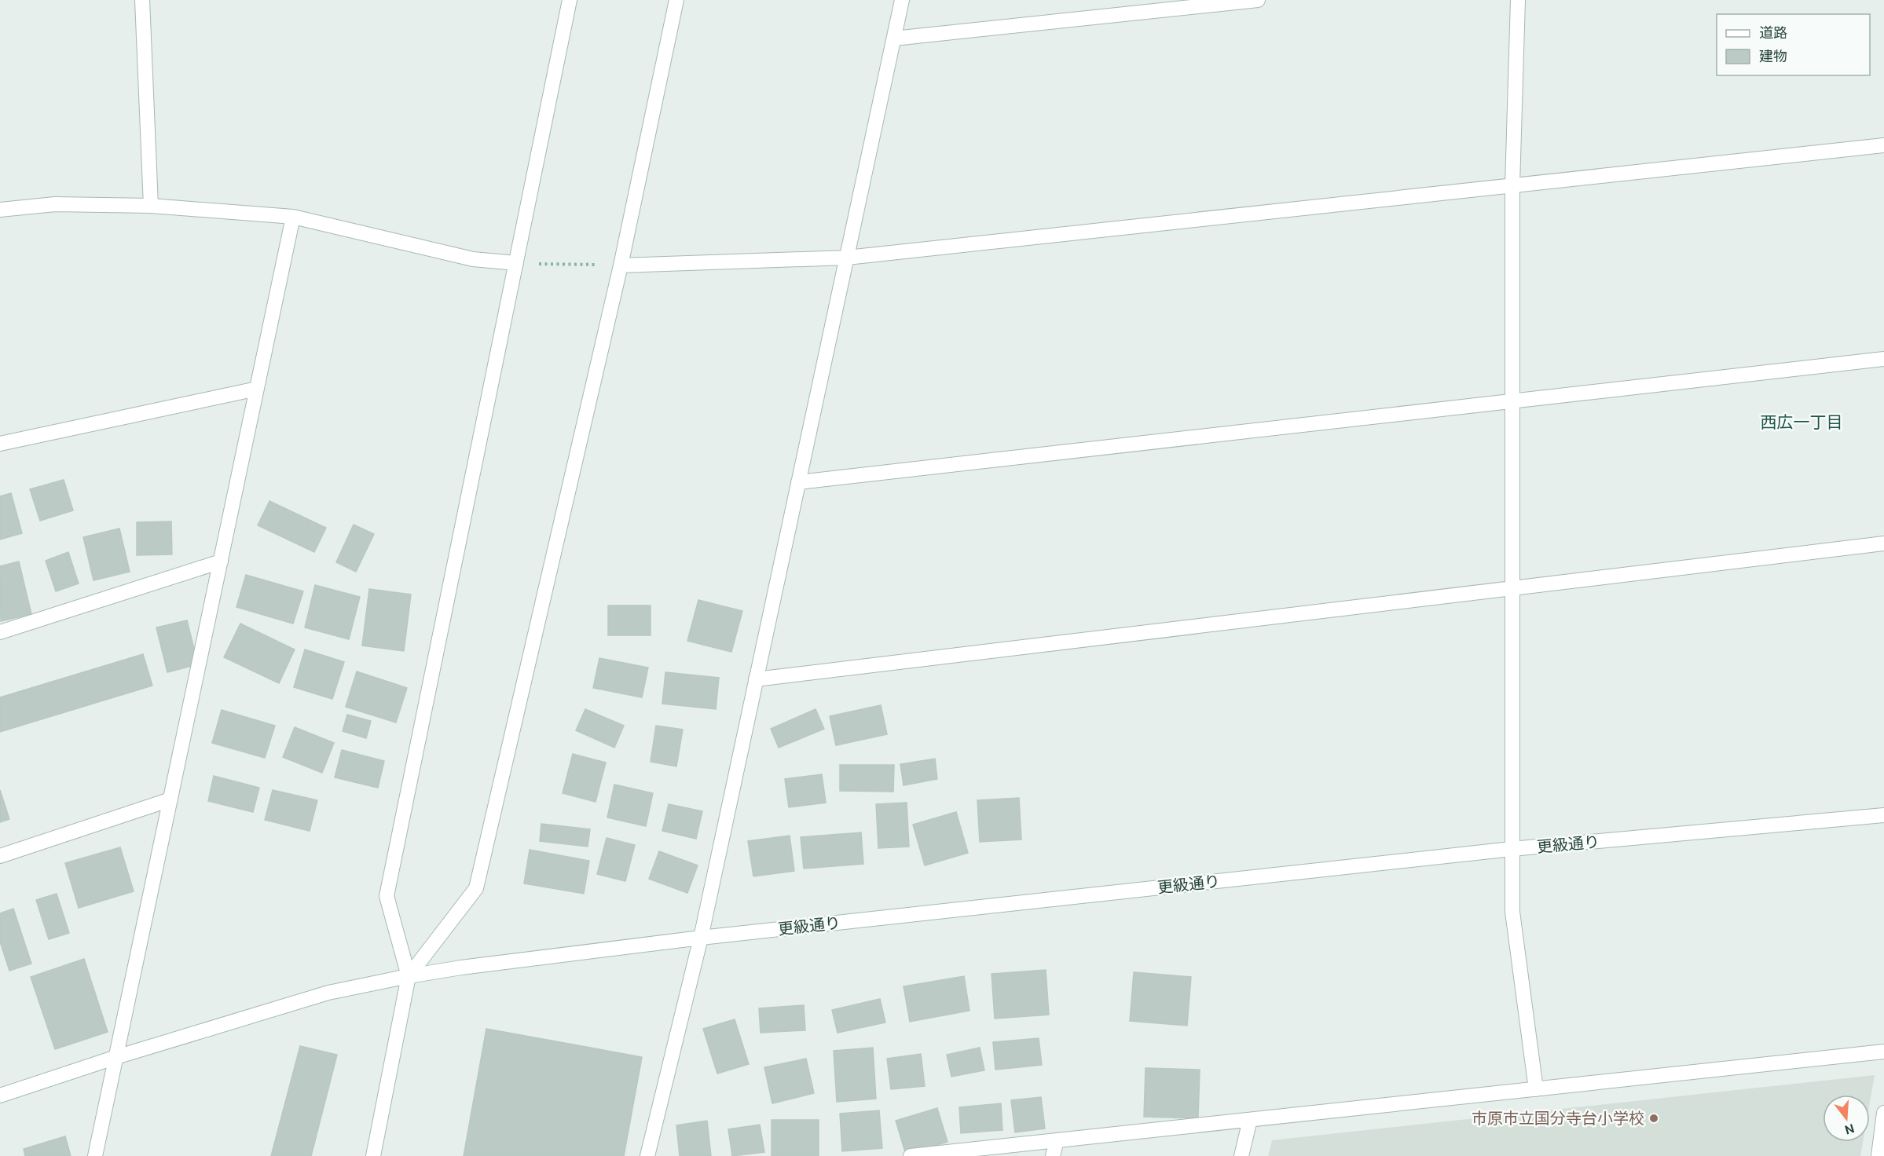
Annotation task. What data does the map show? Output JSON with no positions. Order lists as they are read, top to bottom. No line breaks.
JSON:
{"streets":{"street":["更級通り"]},"districts":["西広一丁目"],"places":["市原市立国分寺台小学校"],"legend":["道路","建物"],"north":"bottom"}
